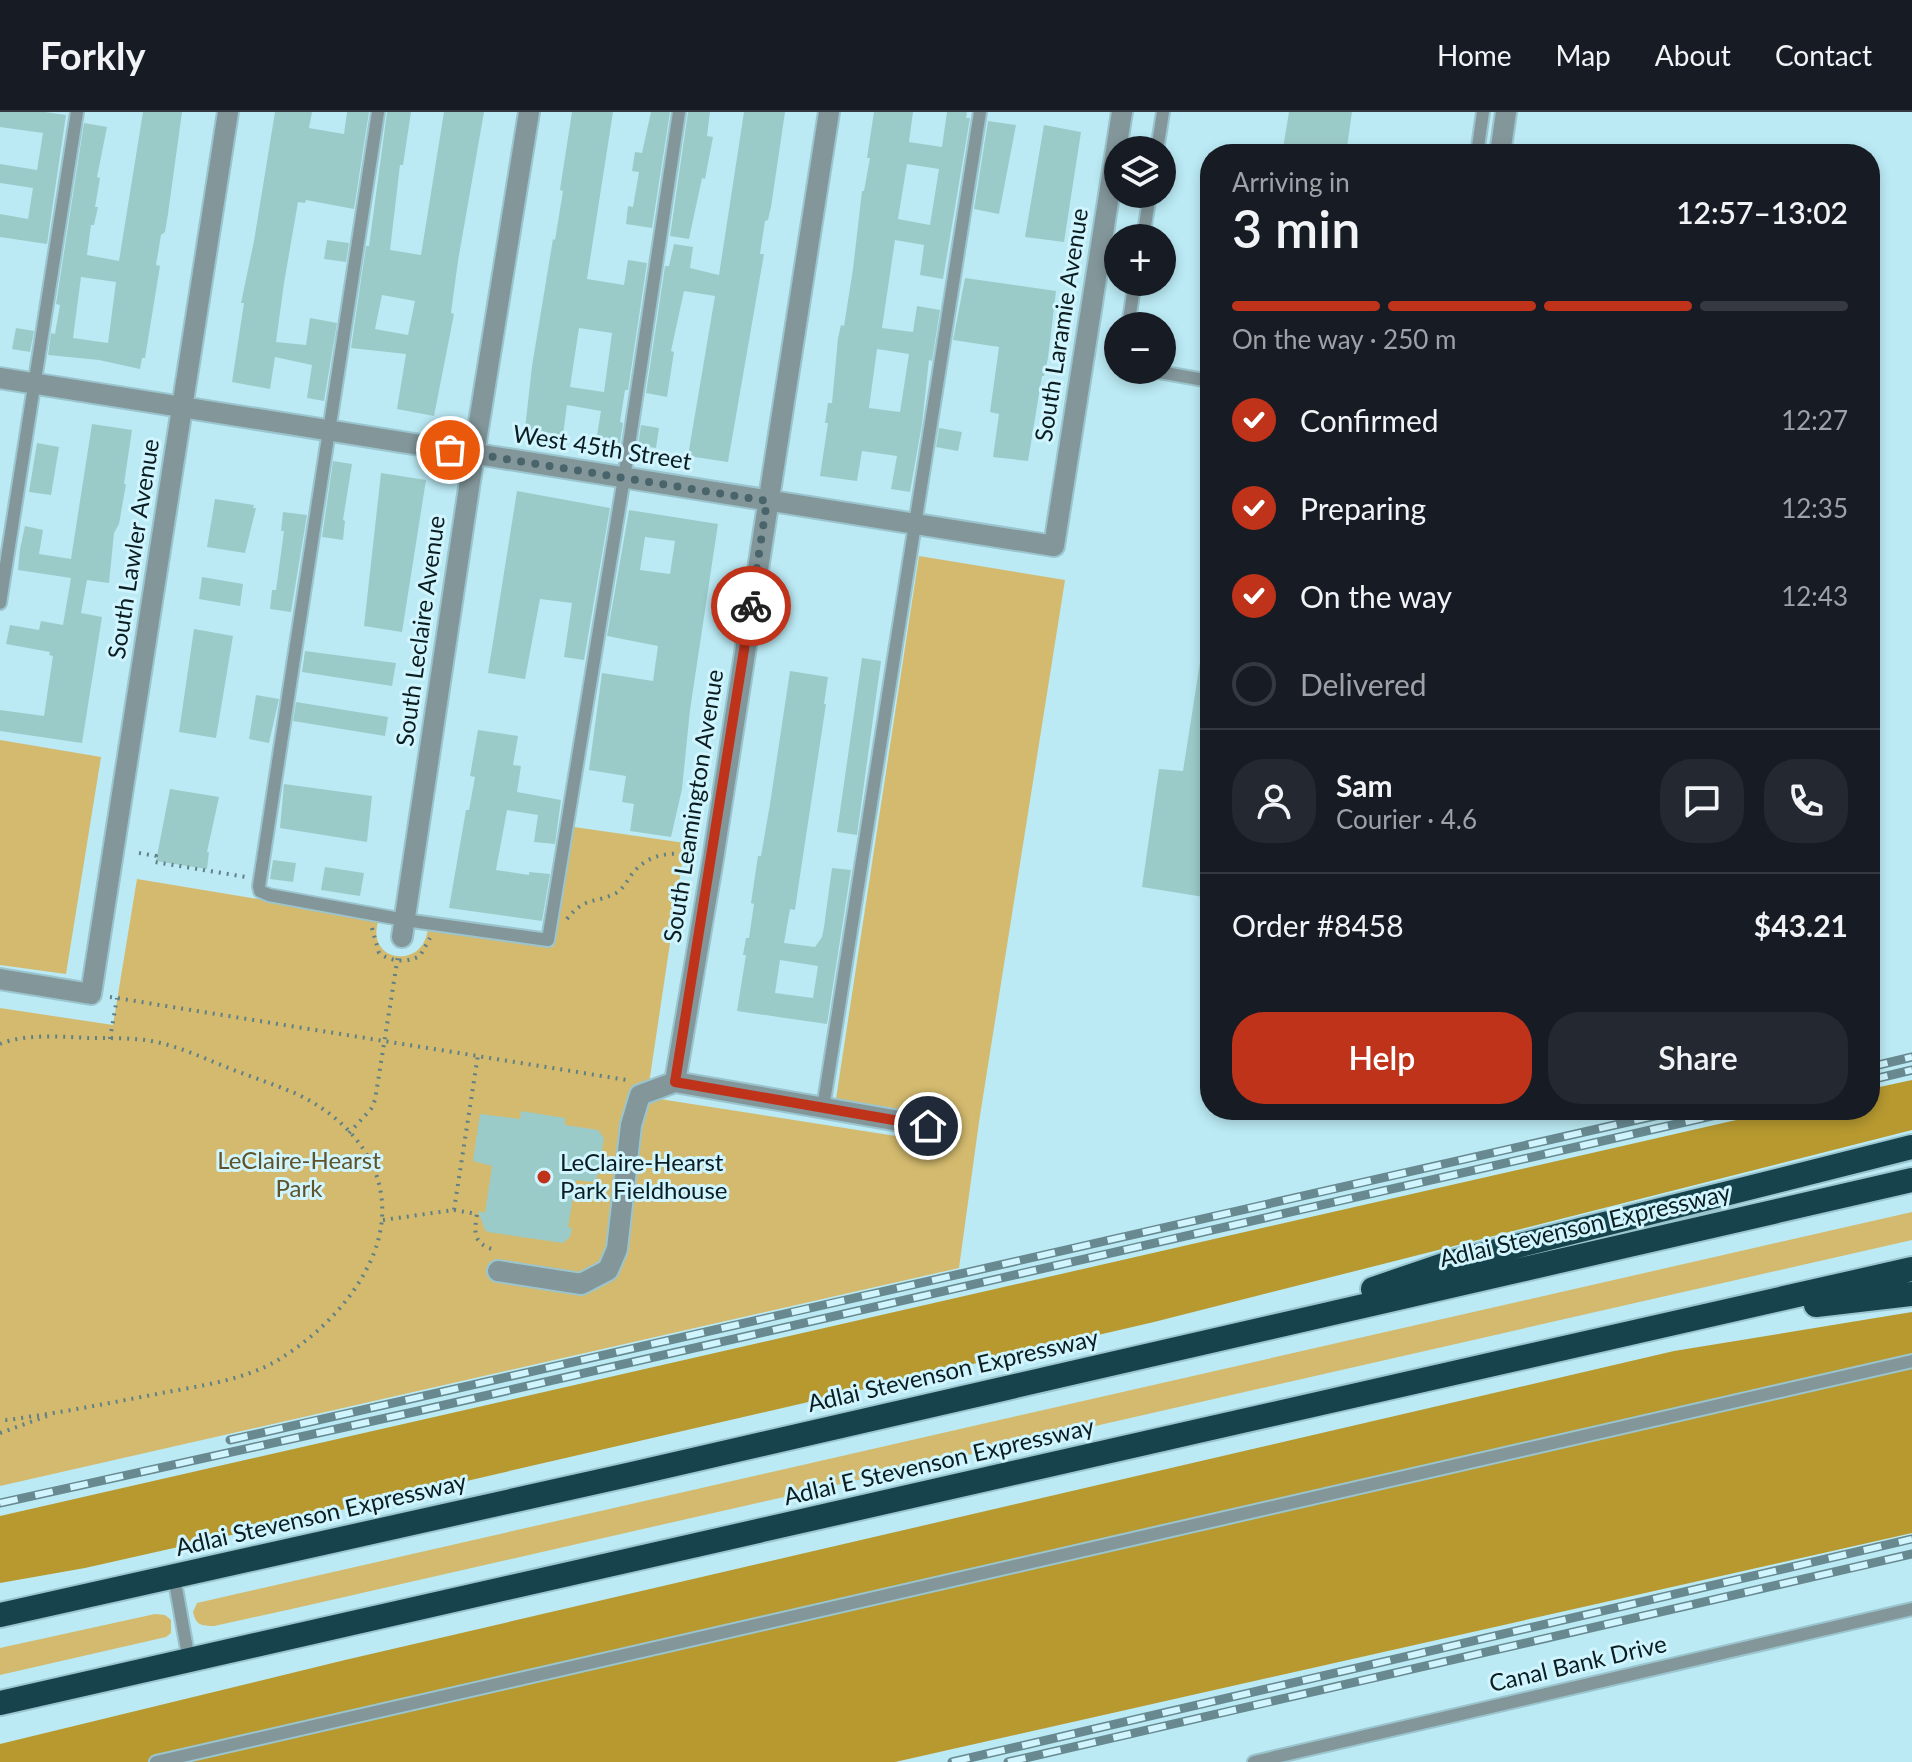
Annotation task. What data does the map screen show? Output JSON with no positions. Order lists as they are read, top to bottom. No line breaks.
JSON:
{"streets":{"highway":["Adlai Stevenson Expressway","Adlai E Stevenson Expressway"],"street":["South Laramie Avenue","West 45th Street","South Lawler Avenue","South Leclaire Avenue","South Leamington Avenue"],"lane":["Canal Bank Drive"]},"crossings":[["South Laramie Avenue","West 45th Street"],["West 45th Street","South Lawler Avenue"],["West 45th Street","South Leclaire Avenue"],["West 45th Street","South Leamington Avenue"]],"parks":["LeClaire-Hearst Park"],"places":["LeClaire-Hearst Park Fieldhouse"],"page":{"header":"Forkly","nav":["Home","Map","About","Contact"],"map_buttons":["+","−"],"heading":["3 min","Arriving in","12:57–13:02"],"panel":["Sam","Courier · 4.6","Order #8458","$43.21"],"bar":"On the way · 250 m","list":[["Confirmed","12:27"],["Preparing","12:35"],["On the way","12:43"],"Delivered"],"buttons":["Help","Share"]}}
